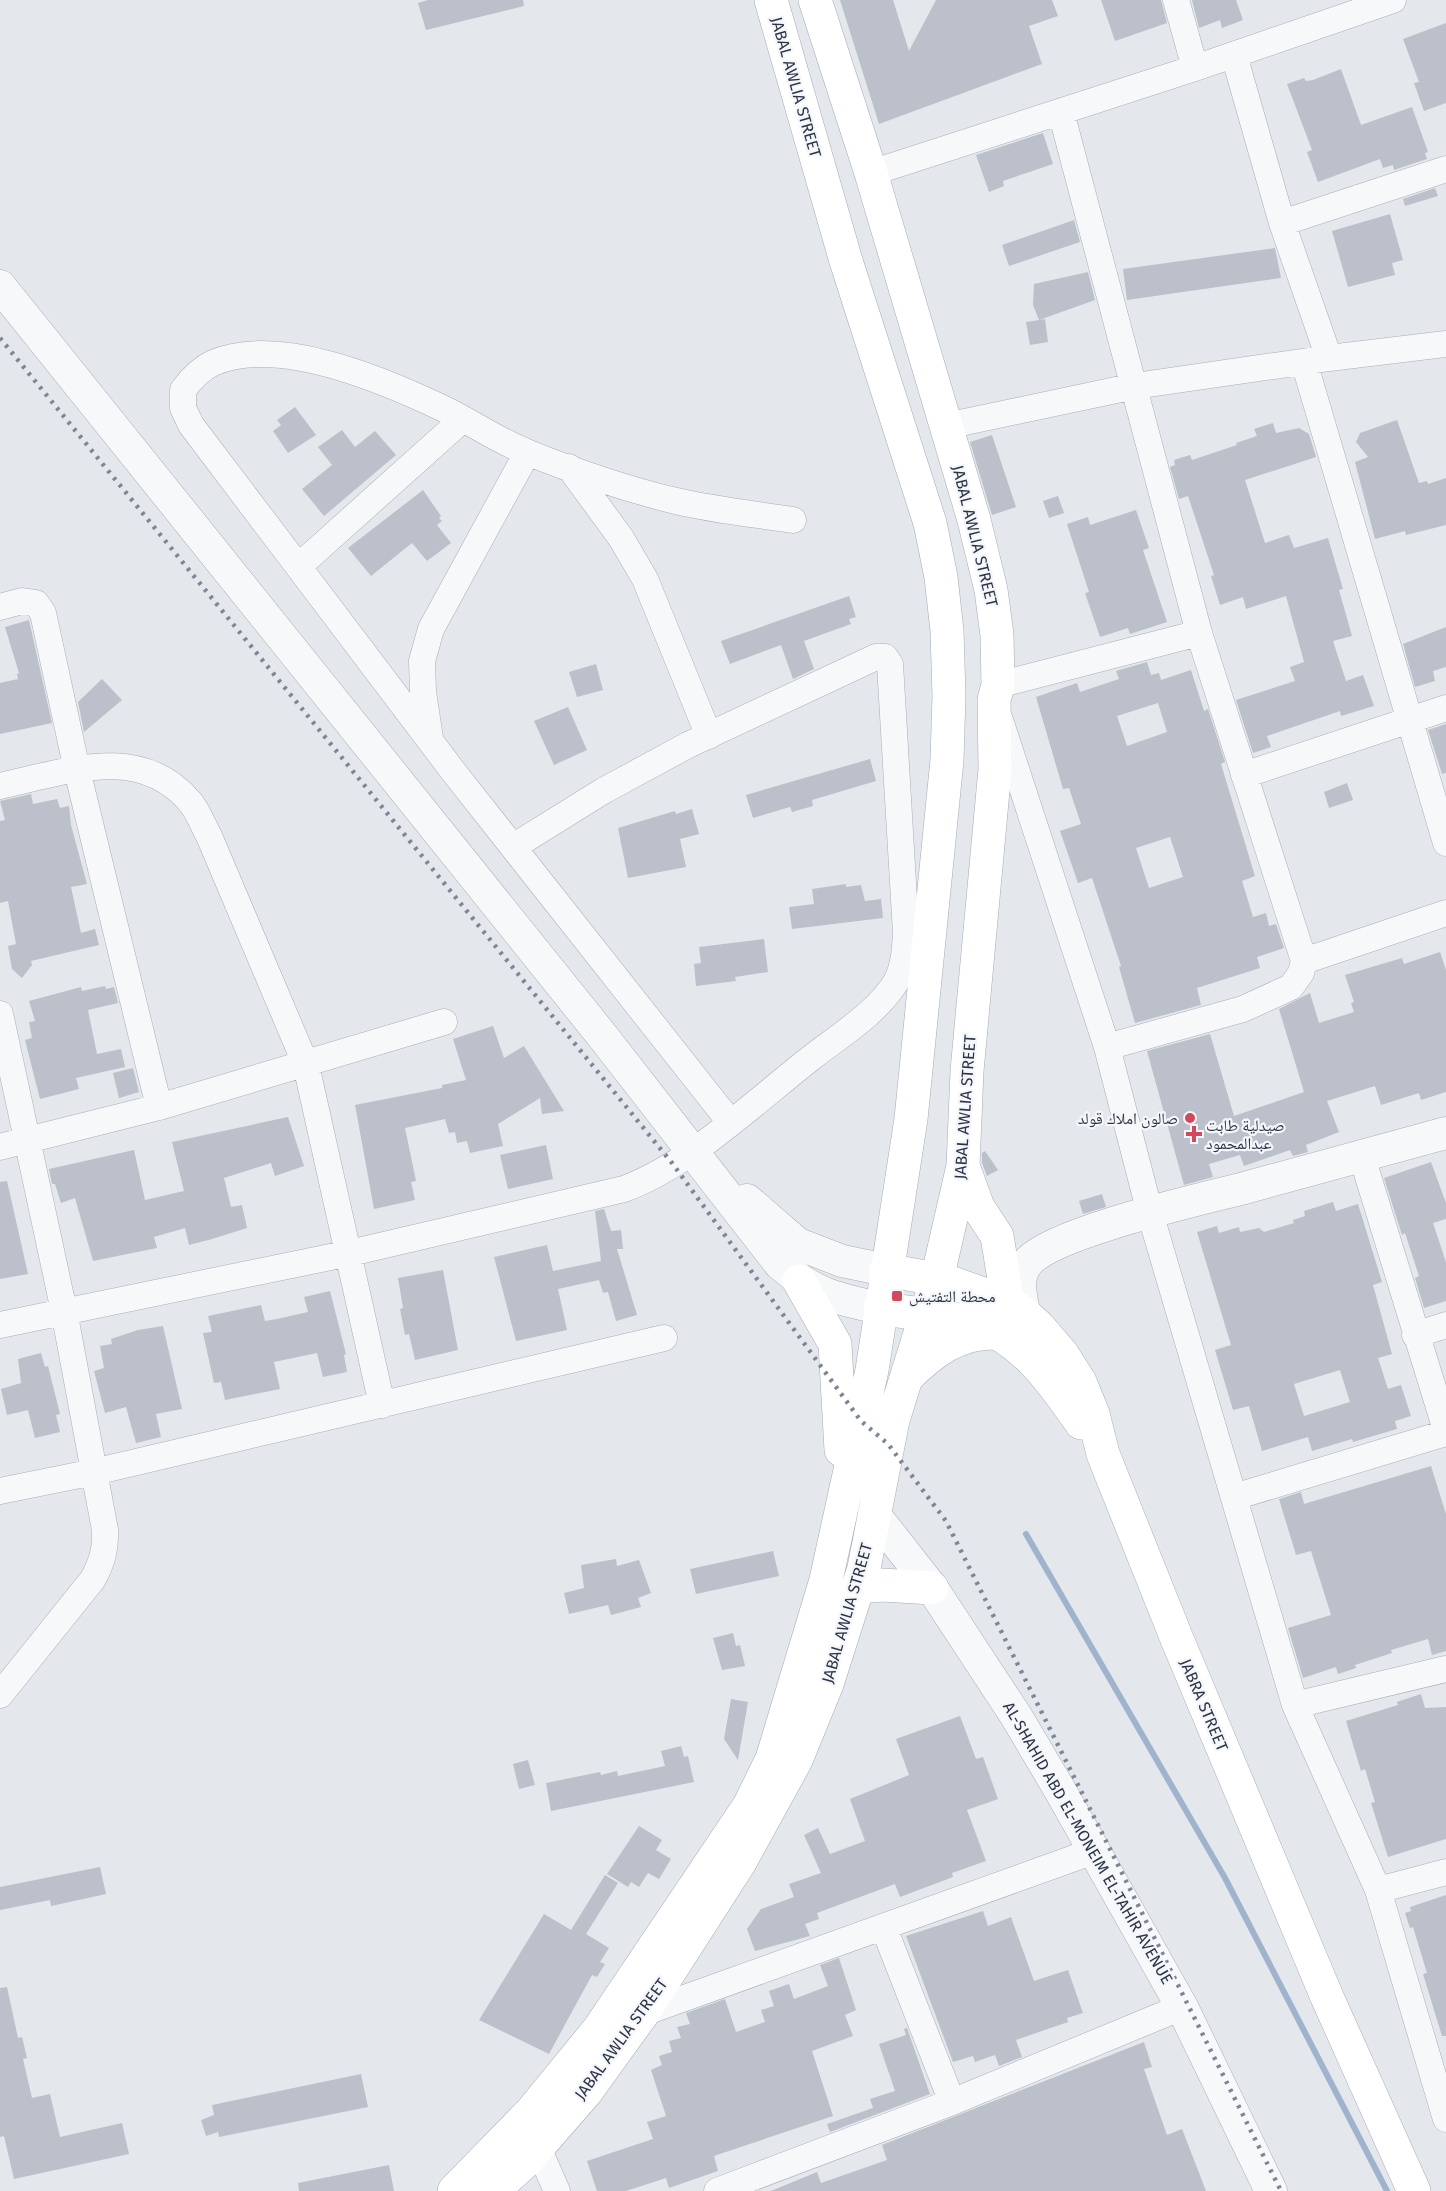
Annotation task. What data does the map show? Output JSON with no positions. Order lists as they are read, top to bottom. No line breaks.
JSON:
{"streets":{"main road":["JABAL AWLIA STREET","JABRA STREET"],"street":["AL-SHAHID ABD EL-MONEIM EL-TAHIR AVENUE"]},"crossings":[["JABAL AWLIA STREET","JABRA STREET"],["JABAL AWLIA STREET","AL-SHAHID ABD EL-MONEIM EL-TAHIR AVENUE"]],"places":{"other":["صالون املاك قولد"],"health":["صيدلية طابت عبدالمحمود"],"transit":["محطة التفتيش"]}}
